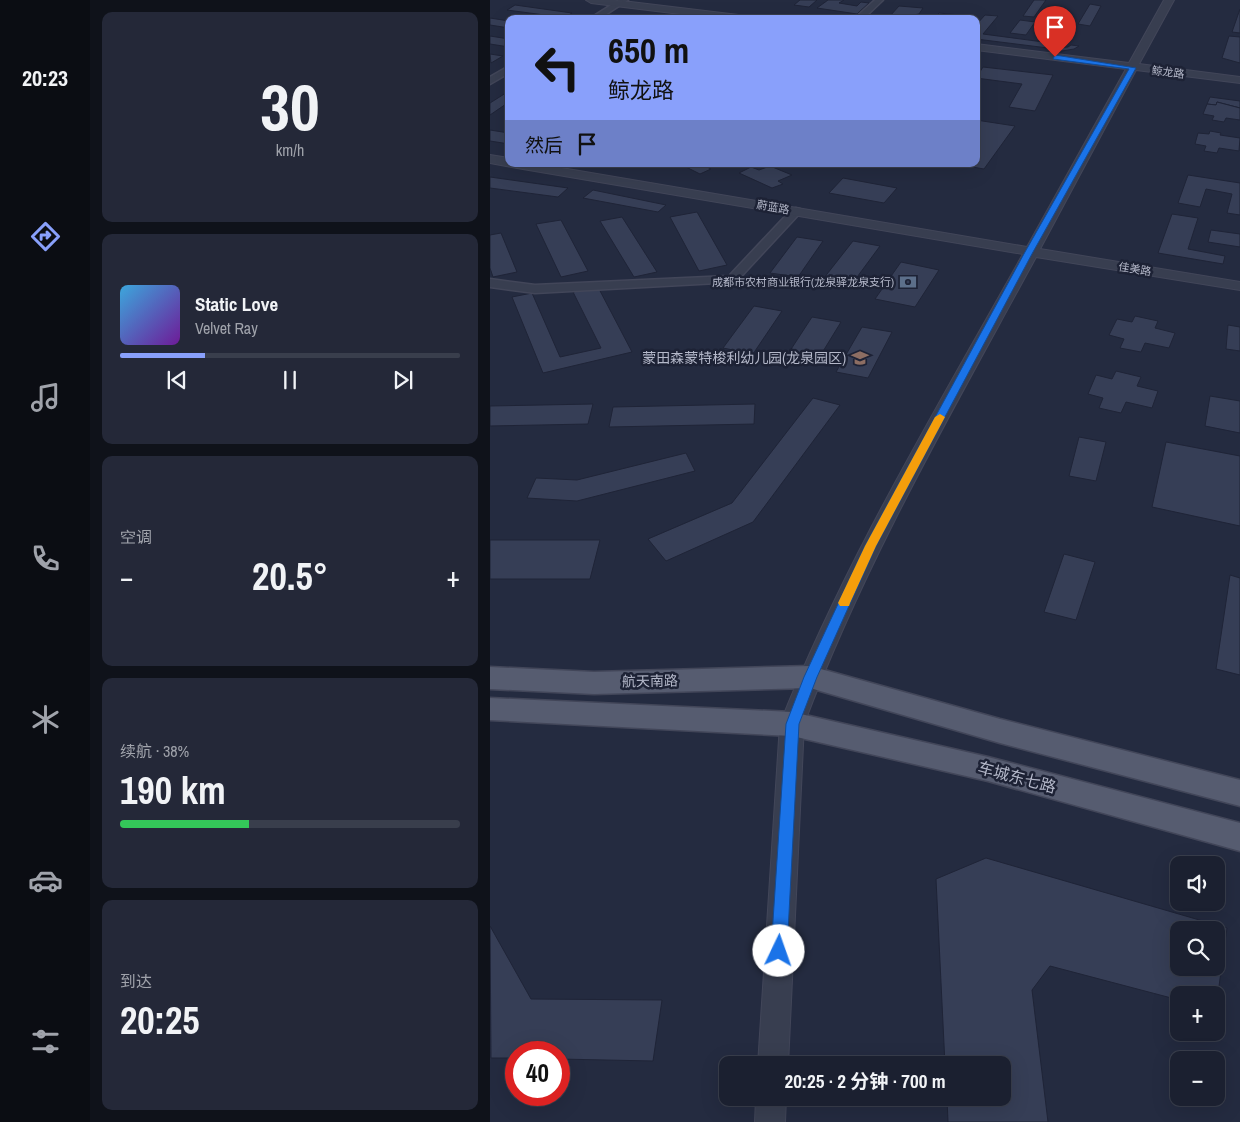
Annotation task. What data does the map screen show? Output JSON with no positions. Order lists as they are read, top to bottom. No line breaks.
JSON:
{"streets":{"main road":["航天南路","车城东七路"],"street":["鲸龙路","蔚蓝路","佳美路"]},"crossings":[["蔚蓝路","佳美路"]],"places":{"bank":["成都市农村商业银行(龙泉驿龙泉支行)"],"school or university":["蒙田森蒙特梭利幼儿园(龙泉园区)"]},"page":{"tabs":"20:23","tile":[["30","km/h"],"空调",["续航 · 38%","190 km"],["到达","20:25"]],"turn":["650 m","鲸龙路"],"then":"然后","song":["Static Love","Velvet Ray"],"heat":["−","20.5°","+"],"map_buttons":["+","−"],"limit":"40","trip":"20:25 · 2 分钟 · 700 m"}}
